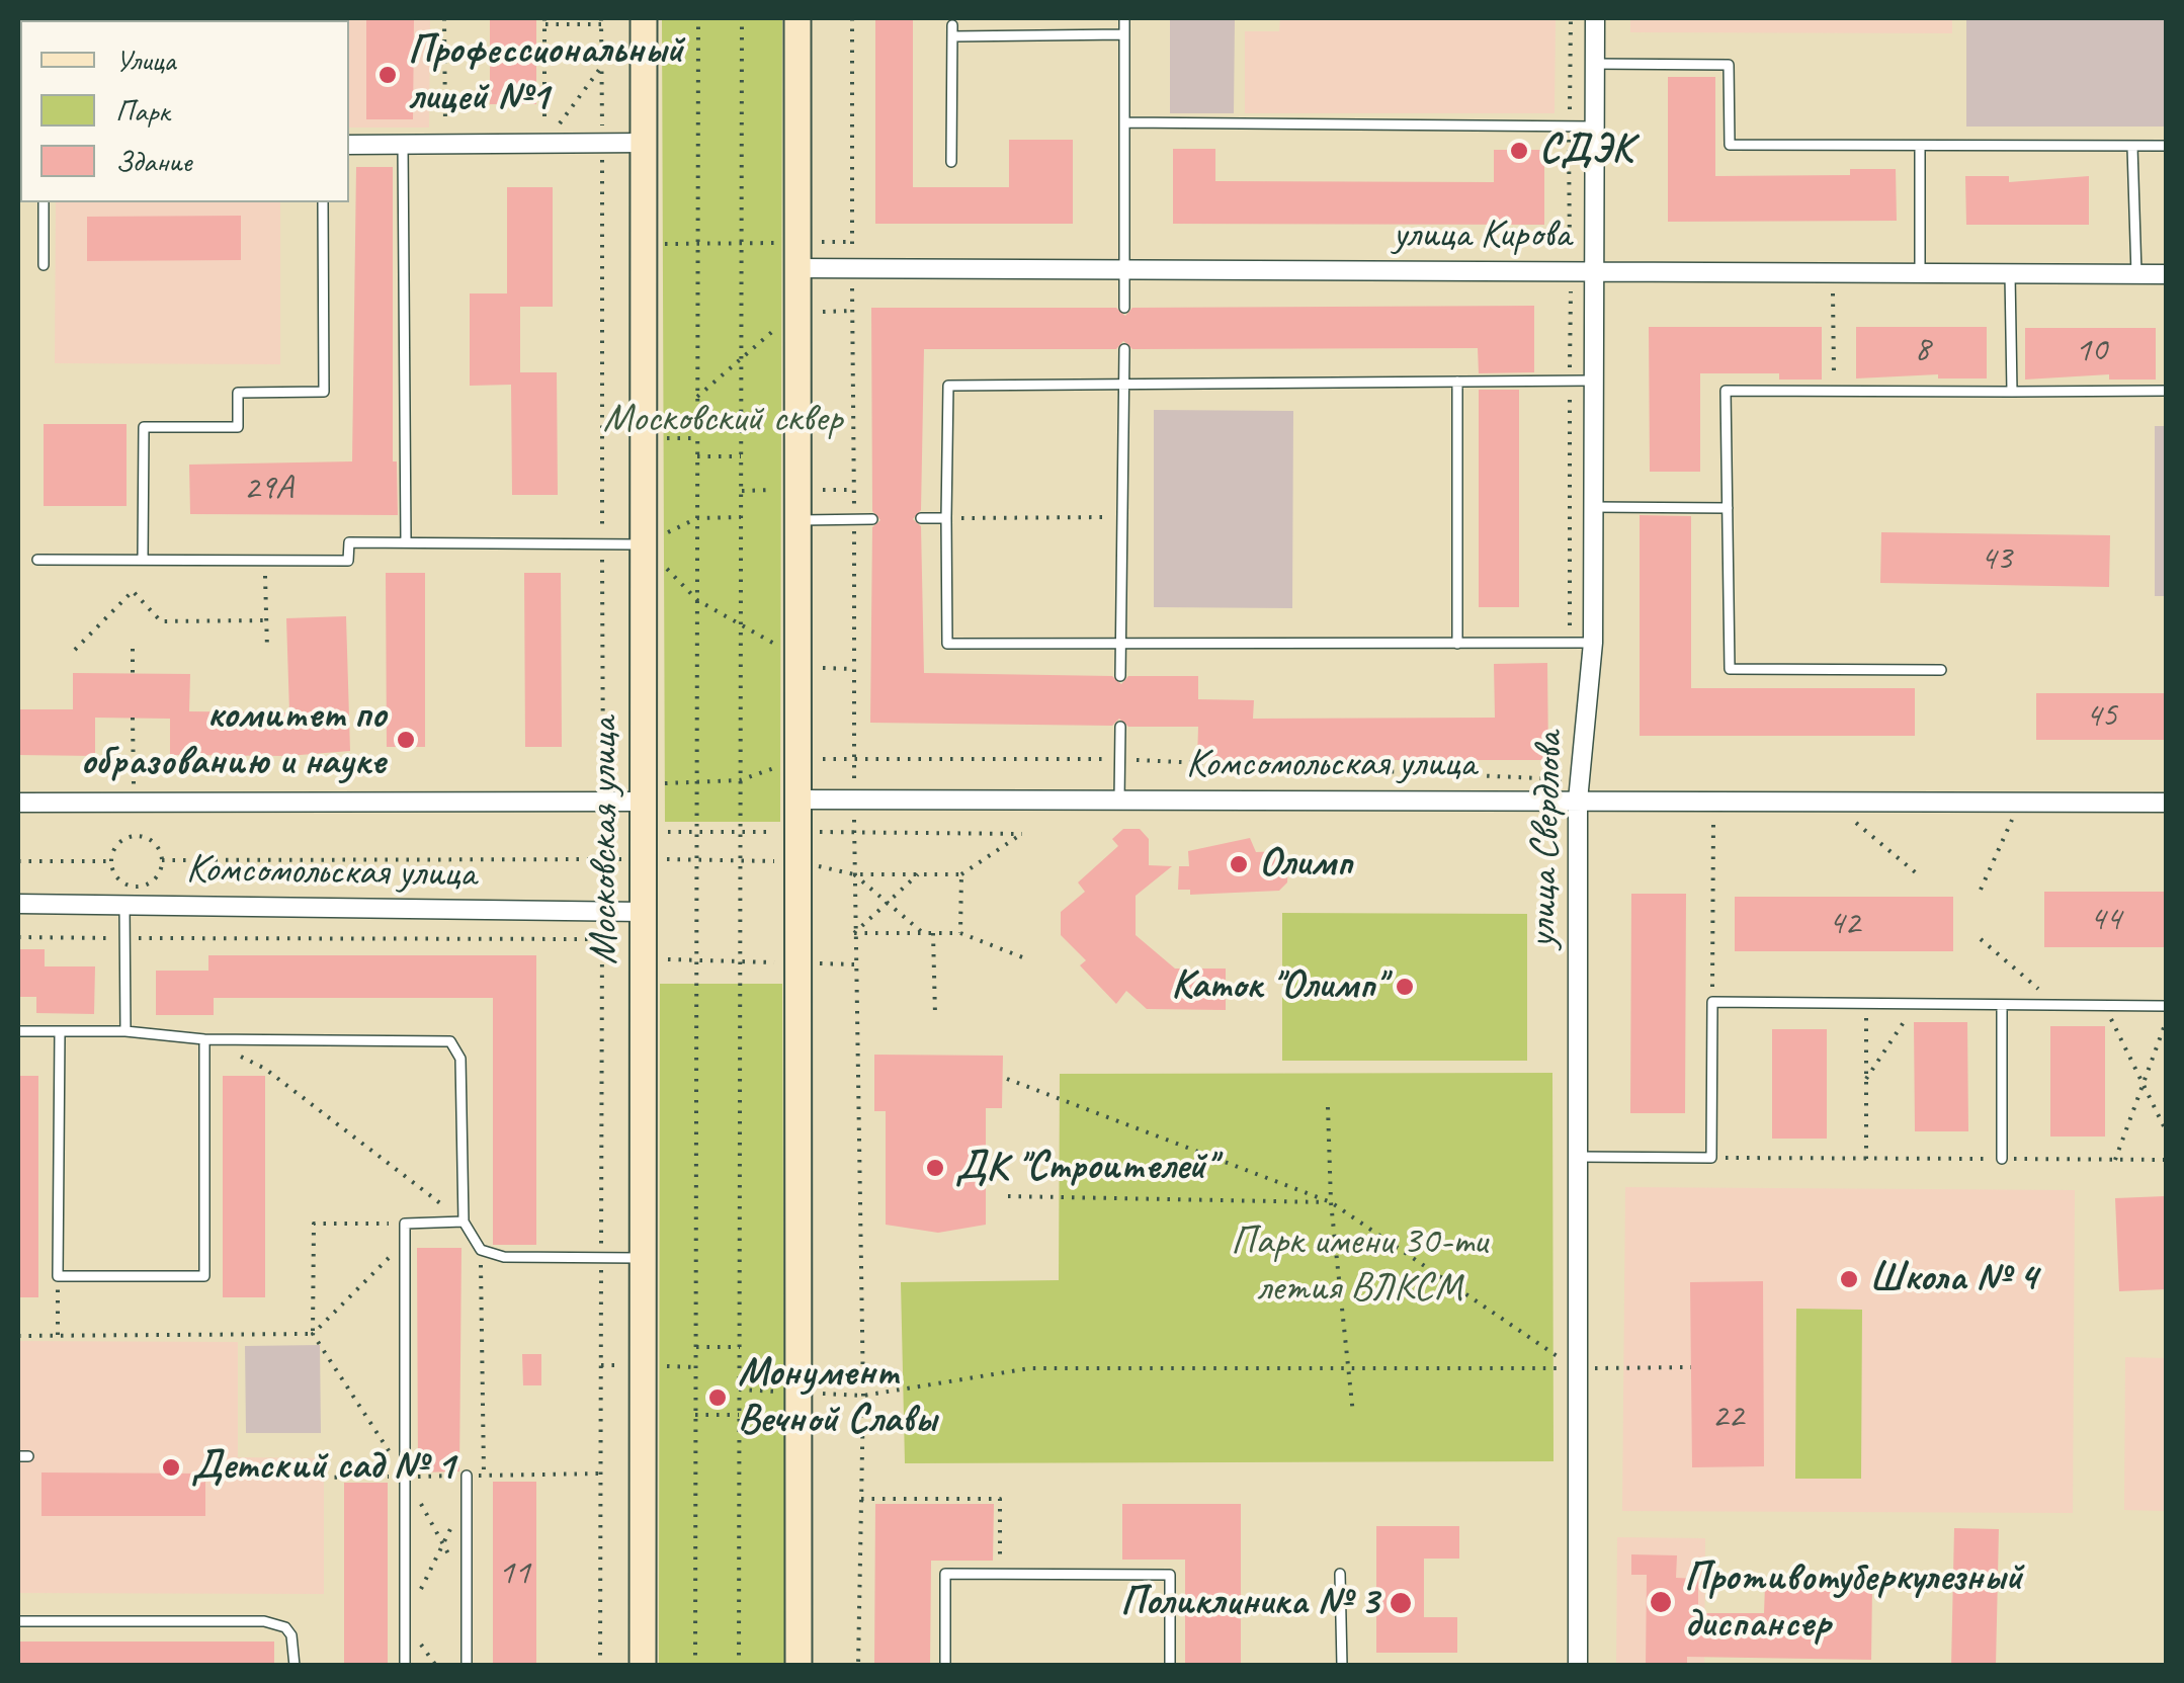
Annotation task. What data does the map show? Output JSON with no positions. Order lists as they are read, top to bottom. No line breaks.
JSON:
{"streets":{"main road":["Московская улица"],"street":["улица Кирова","Комсомольская улица","улица Свердлова"]},"crossings":[["улица Кирова","улица Свердлова"],["Комсомольская улица","улица Свердлова"],["Комсомольская улица","Московская улица"]],"parks":["Московский сквер","Парк имени 30-ти летия ВЛКСМ"],"places":["Профессиональный лицей №1","СДЭК","комитет по образованию и науке","Олимп","Каток \"Олимп\"","ДК \"Строителей\"","Школа № 4","Монумент Вечной Славы","Детский сад № 1","Противотуберкулезный диспансер","Поликлиника № 3"],"house_numbers":["8","10","29А","43","45","44","42","22","11"],"legend":["Улица","Парк","Здание"]}
